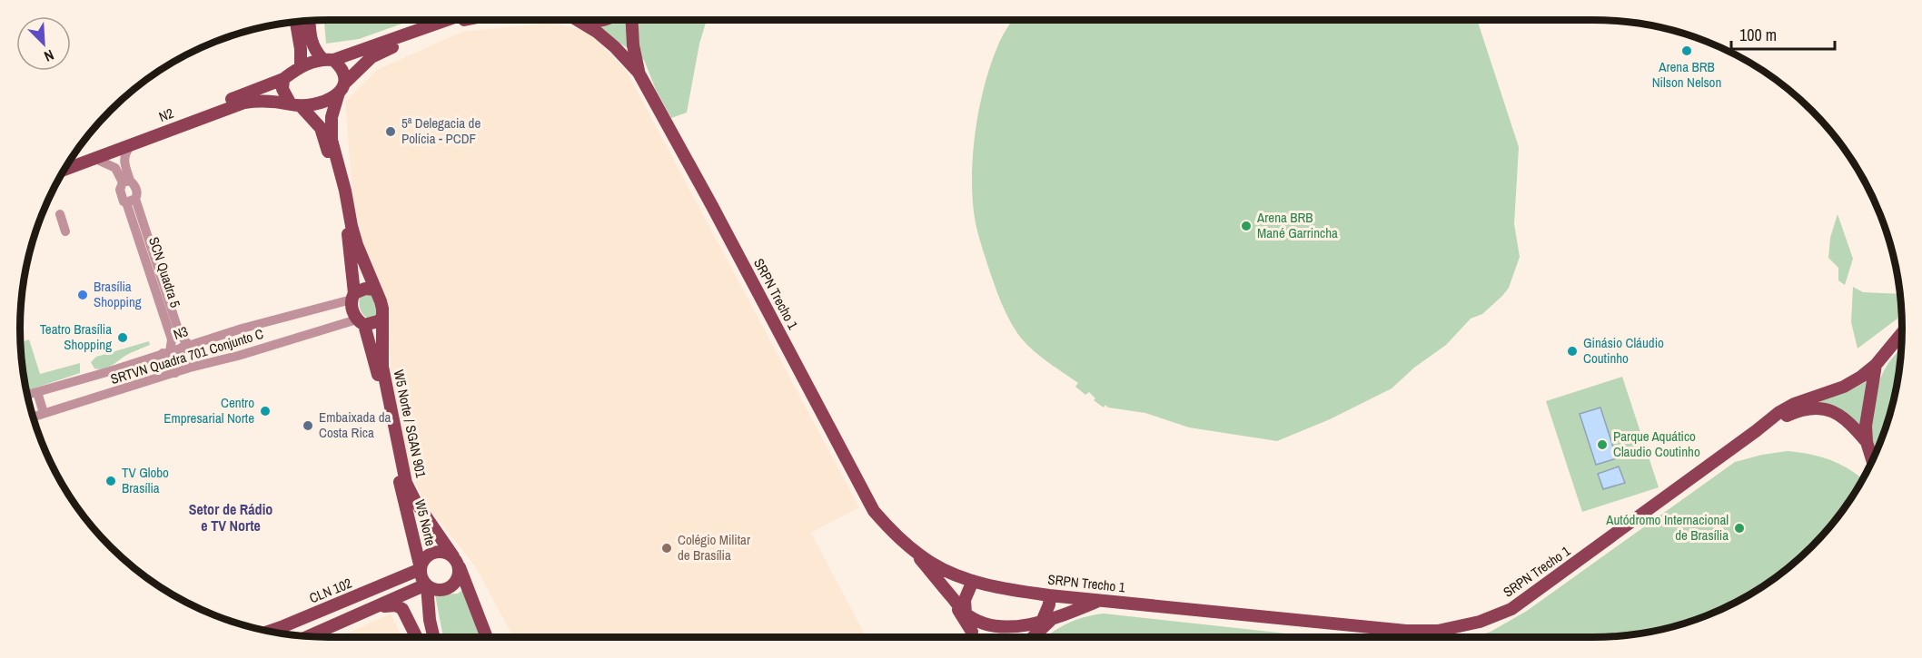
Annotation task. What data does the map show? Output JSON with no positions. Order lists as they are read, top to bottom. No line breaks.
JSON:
{"streets":{"main road":["N2","SRPN Trecho 1","W5 Norte / SGAN 901","W5 Norte","CLN 102"],"street":["SCN Quadra 5","N3","SRTVN Quadra 701 Conjunto C"]},"crossings":[["SCN Quadra 5","N3"],["N3","SRTVN Quadra 701 Conjunto C"],["N3","W5 Norte / SGAN 901"],["N3","W5 Norte"],["SRTVN Quadra 701 Conjunto C","W5 Norte / SGAN 901"],["SRTVN Quadra 701 Conjunto C","W5 Norte"],["W5 Norte / SGAN 901","W5 Norte"],["W5 Norte / SGAN 901","CLN 102"],["W5 Norte","CLN 102"]],"districts":["Setor de Rádio e TV Norte"],"places":["Arena BRB Nilson Nelson","5ª Delegacia de Polícia - PCDF","Arena BRB Mané Garrincha","Brasília Shopping","Teatro Brasília Shopping","Ginásio Cláudio Coutinho","Centro Empresarial Norte","Embaixada da Costa Rica","Parque Aquático Claudio Coutinho","TV Globo Brasília","Autódromo Internacional de Brasília","Colégio Militar de Brasília"],"scale_bar":"100 m","north":"bottom right"}
